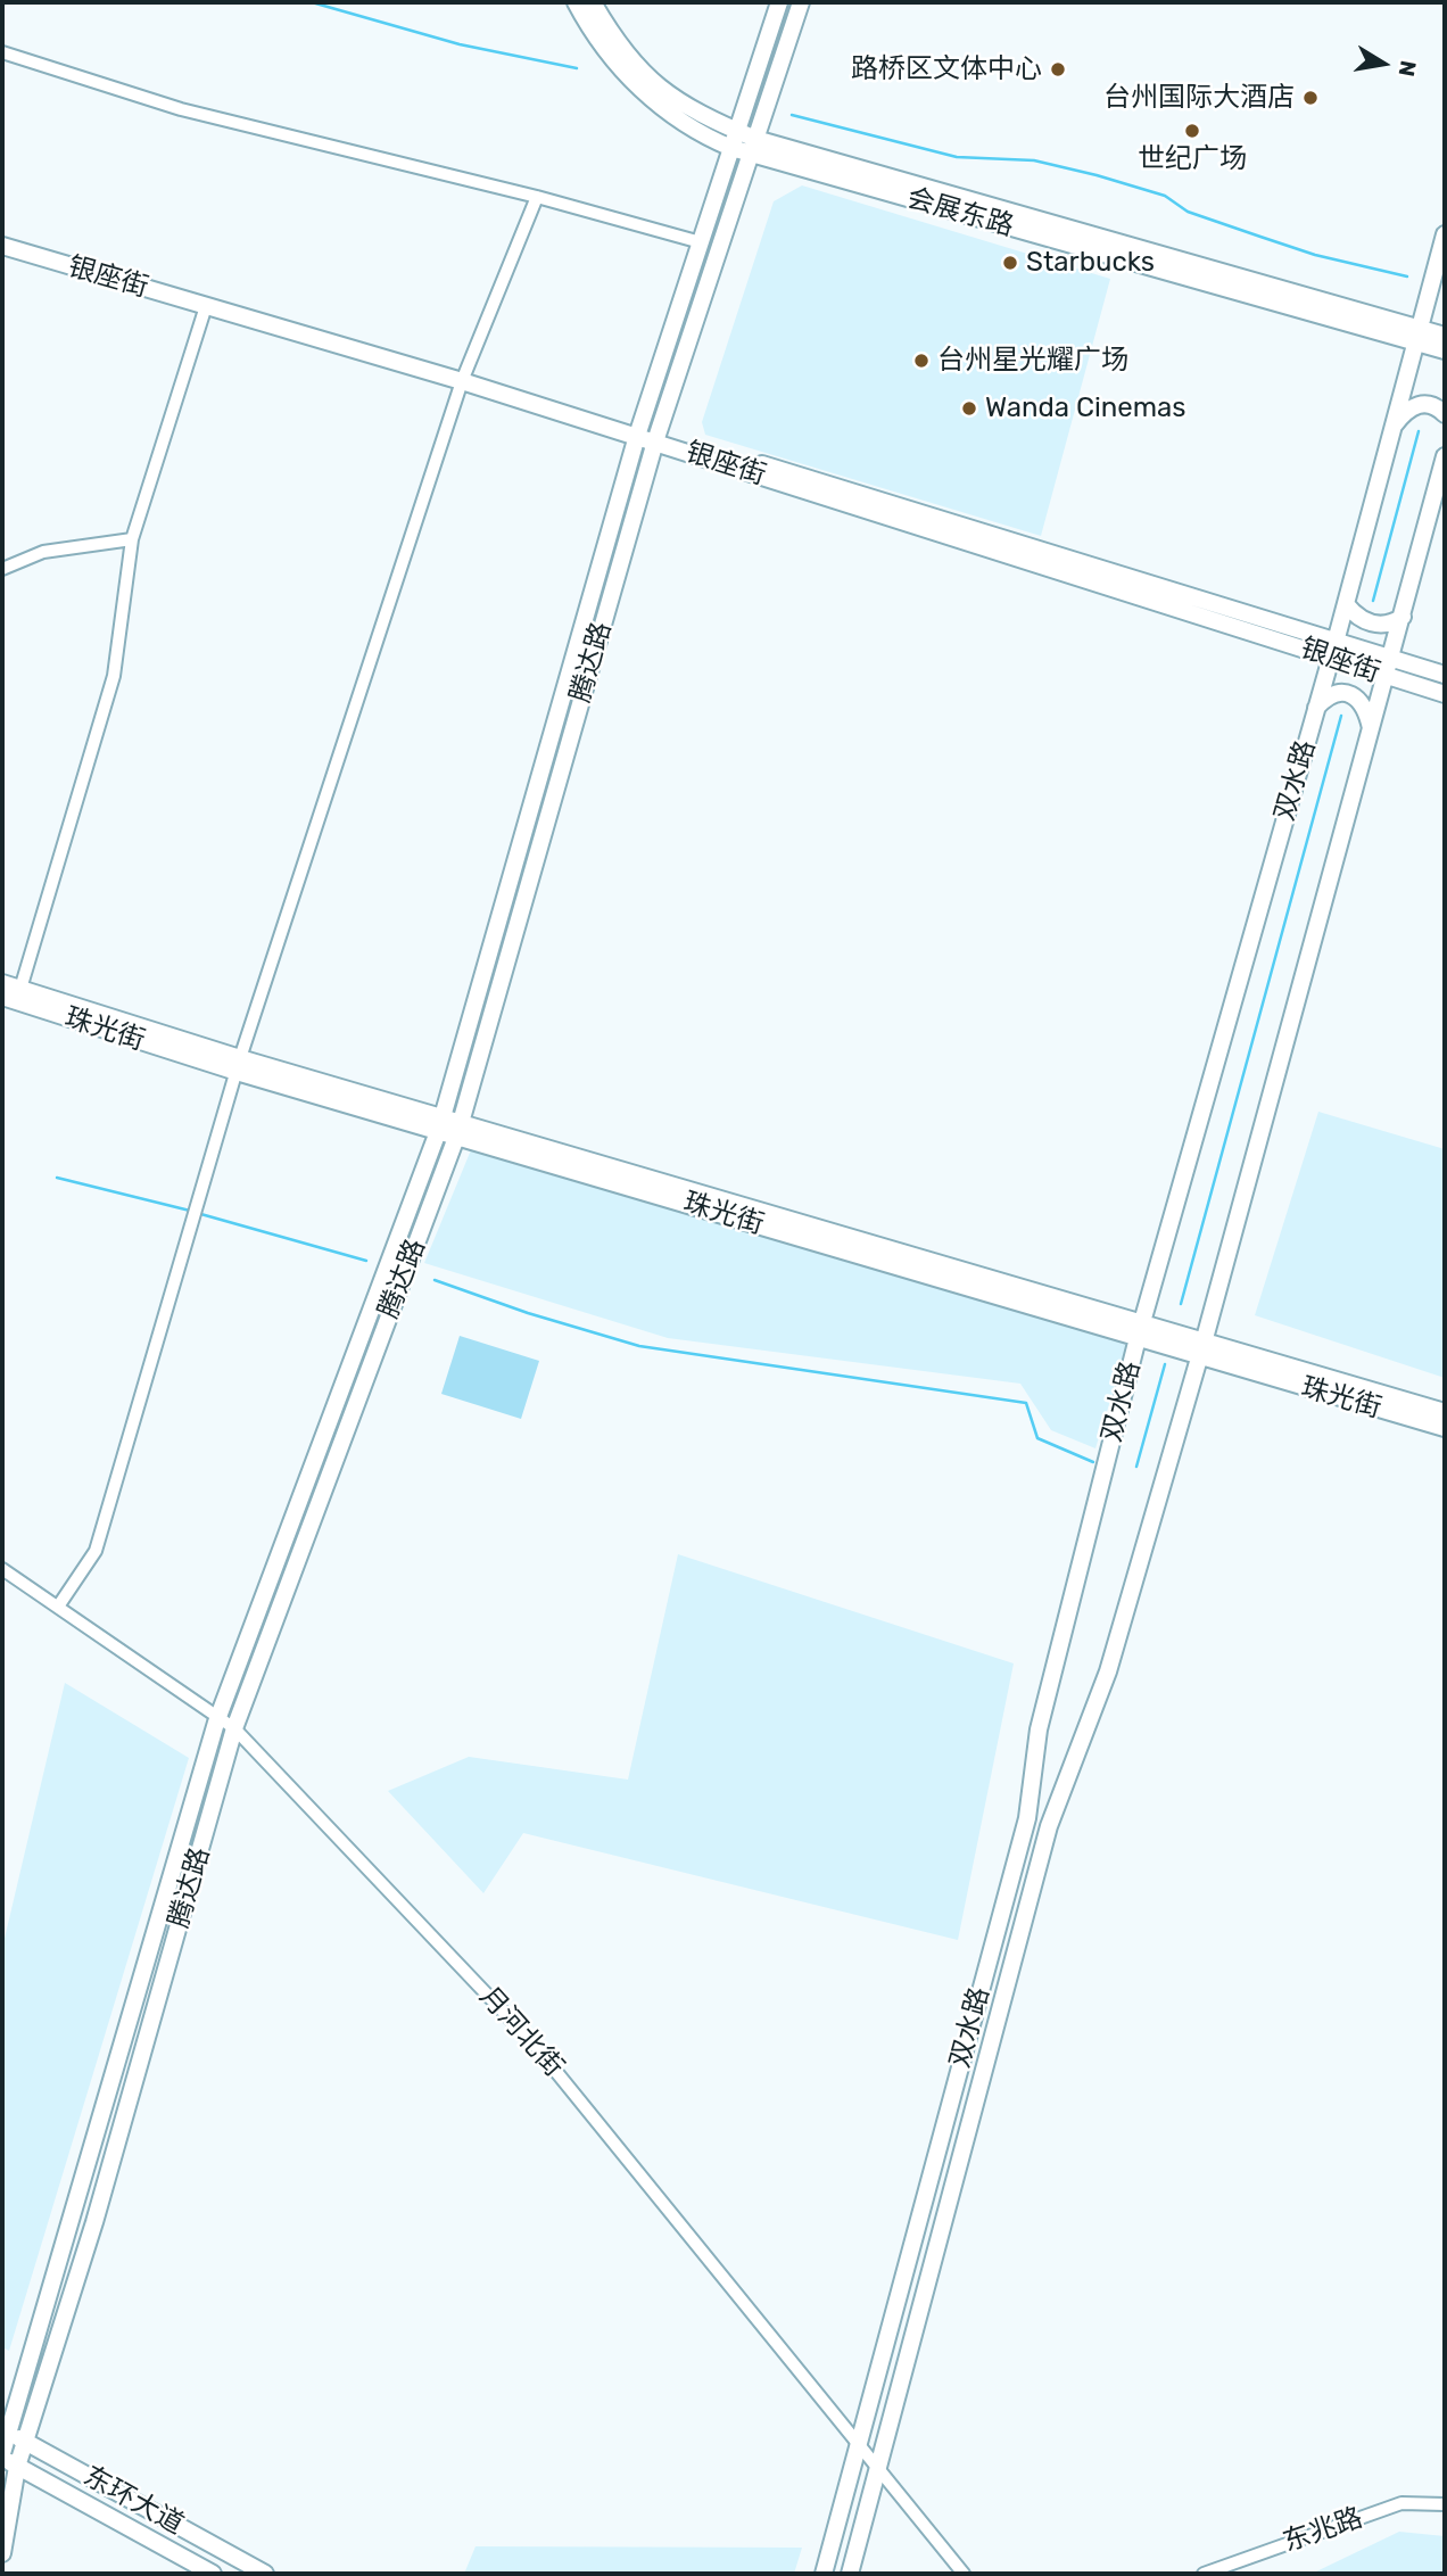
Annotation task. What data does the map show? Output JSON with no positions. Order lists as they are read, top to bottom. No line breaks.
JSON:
{"streets":{"main road":["会展东路","银座街","腾达路","双水路","珠光街","东环大道"],"street":["月河北街","东兆路"]},"crossings":[["会展东路","腾达路"],["会展东路","双水路"],["银座街","腾达路"],["银座街","双水路"],["腾达路","珠光街"],["腾达路","月河北街"],["腾达路","东环大道"],["双水路","珠光街"],["双水路","月河北街"]],"places":["路桥区文体中心","台州国际大酒店","世纪广场","Starbucks","台州星光耀广场","Wanda Cinemas"],"north":"right"}
